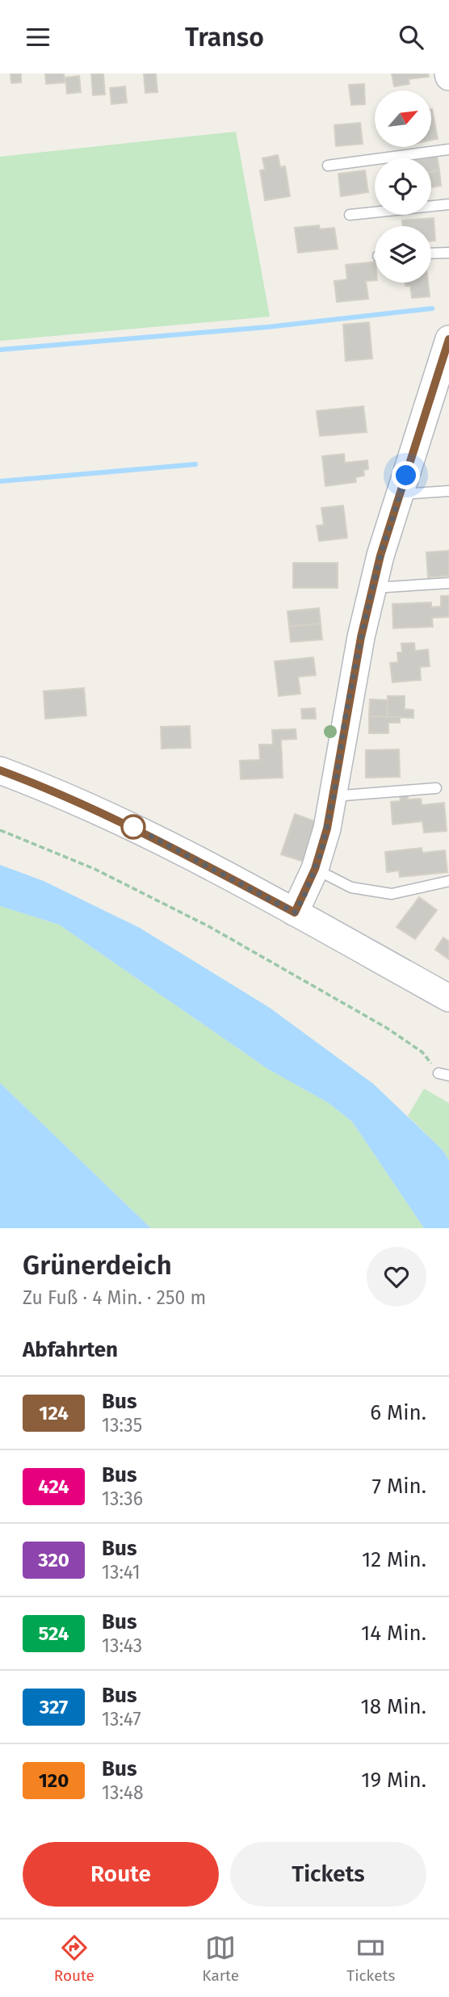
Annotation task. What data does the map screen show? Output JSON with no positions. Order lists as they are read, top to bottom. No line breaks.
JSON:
{"lines":["bus line 124"],"north":"top right","page":{"header":"Transo","heading":[["Grünerdeich","Zu Fuß · 4 Min. · 250 m"],"Abfahrten"],"list":[{"mark":"124","name":"Bus","note":"13:35","value":"6 Min."},{"mark":"424","name":"Bus","note":"13:36","value":"7 Min."},{"mark":"320","name":"Bus","note":"13:41","value":"12 Min."},{"mark":"524","name":"Bus","note":"13:43","value":"14 Min."},{"mark":"327","name":"Bus","note":"13:47","value":"18 Min."},{"mark":"120","name":"Bus","note":"13:48","value":"19 Min."}],"buttons":["Route","Tickets"],"tabs":["Route","Karte","Tickets"]}}
